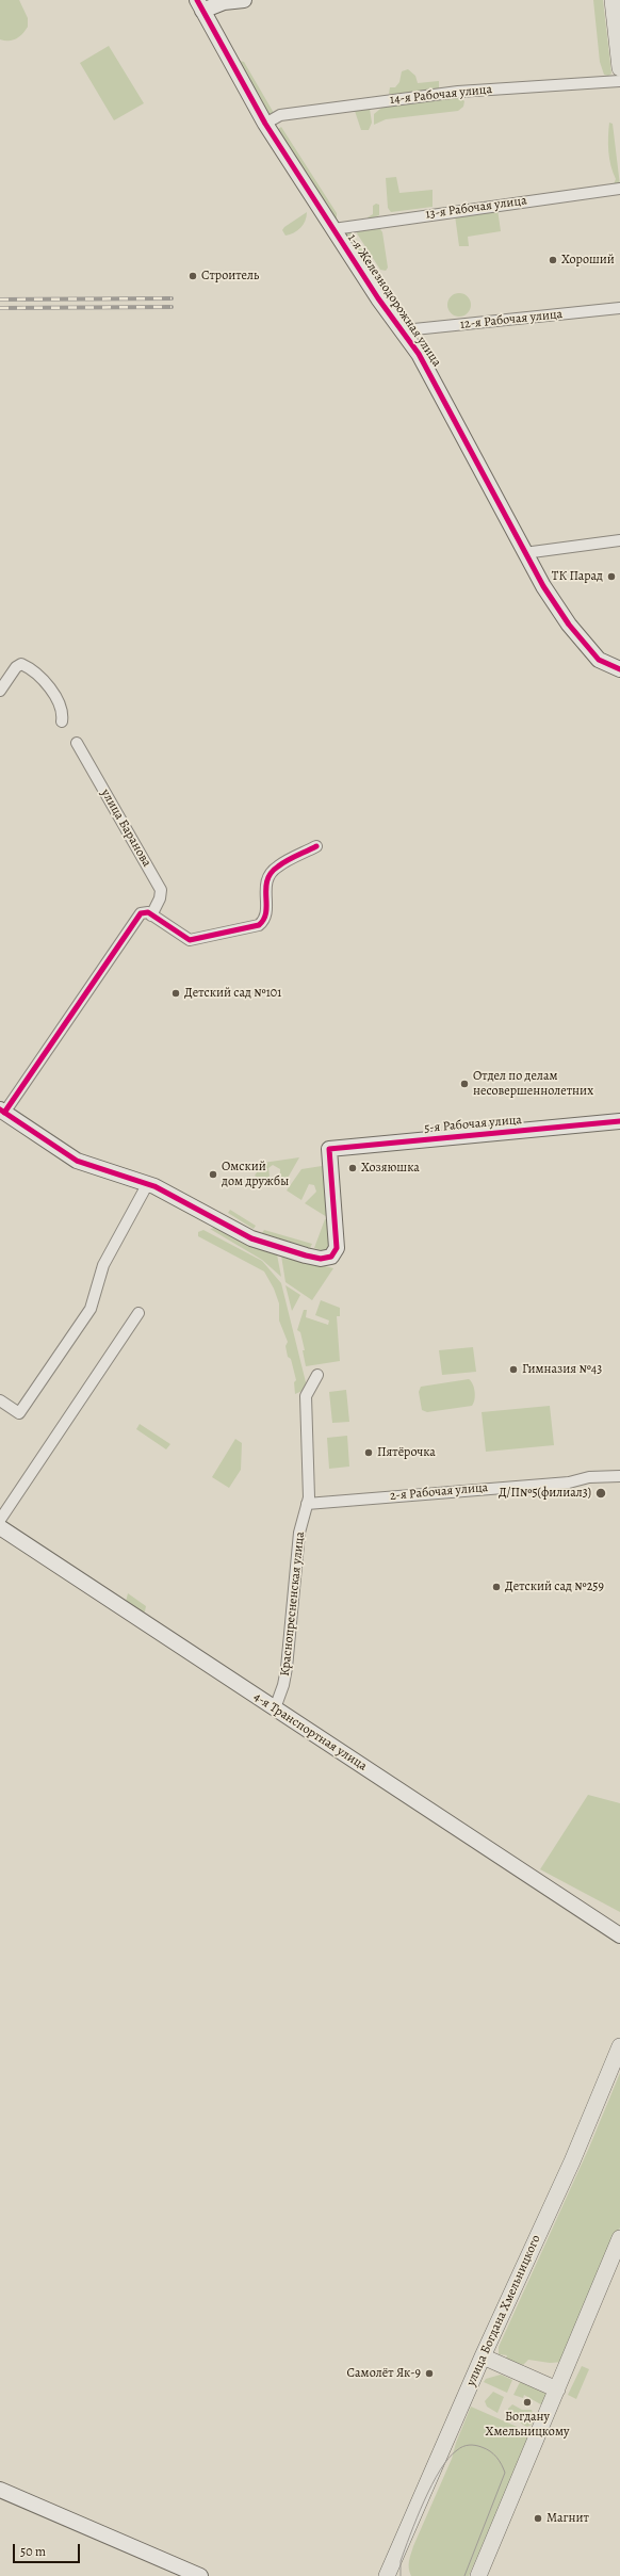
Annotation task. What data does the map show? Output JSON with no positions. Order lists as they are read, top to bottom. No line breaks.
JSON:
{"streets":{"main road":["улица Богдана Хмельницкого"],"street":["14-я Рабочая улица","13-я Рабочая улица","1-я Железнодорожная улица","12-я Рабочая улица","улица Баранова","5-я Рабочая улица","2-я Рабочая улица","Краснопресненская улица","4-я Транспортная улица"]},"crossings":[["14-я Рабочая улица","1-я Железнодорожная улица"],["13-я Рабочая улица","1-я Железнодорожная улица"],["1-я Железнодорожная улица","12-я Рабочая улица"],["2-я Рабочая улица","Краснопресненская улица"],["Краснопресненская улица","4-я Транспортная улица"]],"places":["Хороший","Строитель","ТК Парад","Детский сад №101","Отдел по делам несовершеннолетних","Хозяюшка","Омский дом дружбы","Гимназия №43","Пятёрочка","Д/П№5(филиал3)","Детский сад №259","Самолёт Як-9","Богдану Хмельницкому","Магнит"],"scale_bar":"50 m"}
